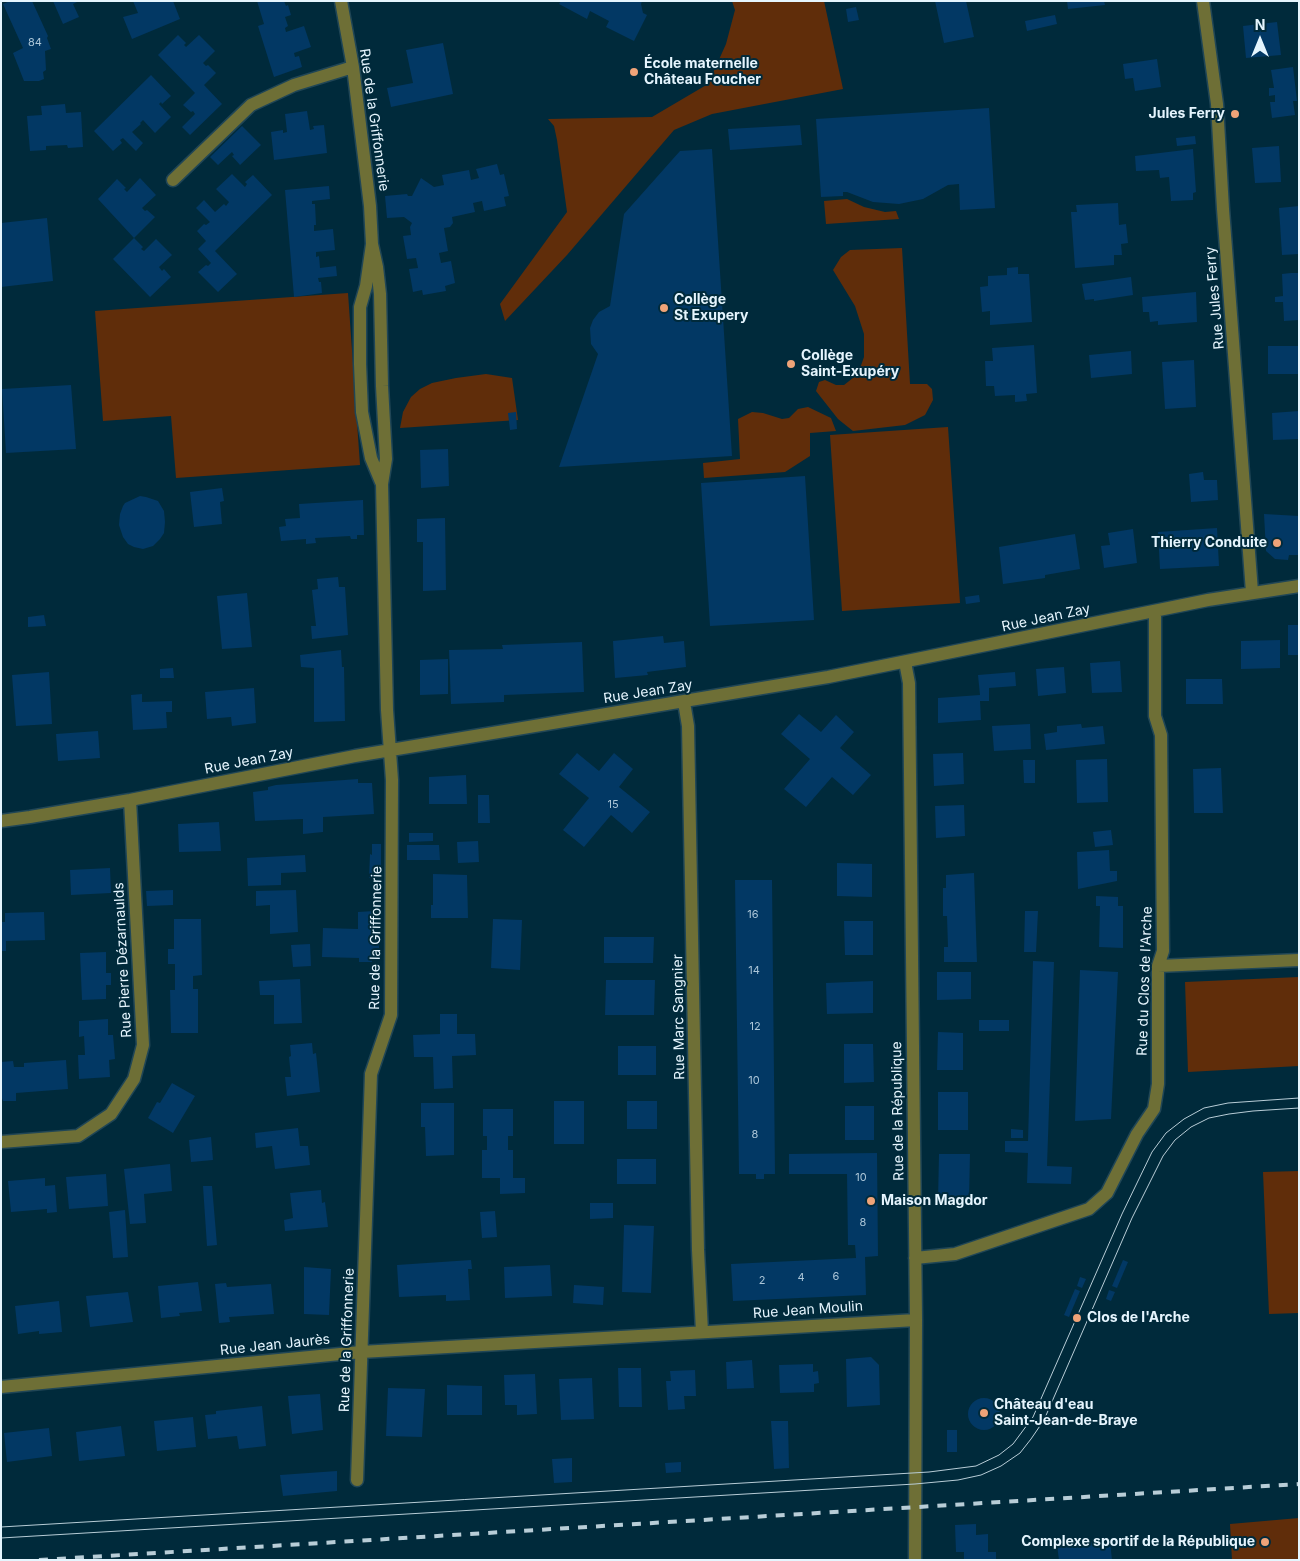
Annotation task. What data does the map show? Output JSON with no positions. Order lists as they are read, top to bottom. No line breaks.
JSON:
{"streets":{"street":["Rue de la Griffonnerie","Rue Jules Ferry","Rue Jean Zay","Rue Pierre Dézarnaulds","Rue du Clos de l'Arche","Rue Marc Sangnier","Rue de la République","Rue Jean Moulin","Rue Jean Jaurès"]},"crossings":[["Rue de la Griffonnerie","Rue Jean Zay"],["Rue de la Griffonnerie","Rue Jean Jaurès"],["Rue Jules Ferry","Rue Jean Zay"],["Rue Jean Zay","Rue Pierre Dézarnaulds"],["Rue Jean Zay","Rue du Clos de l'Arche"],["Rue Jean Zay","Rue Marc Sangnier"],["Rue Jean Zay","Rue de la République"],["Rue du Clos de l'Arche","Rue de la République"],["Rue Marc Sangnier","Rue Jean Moulin"],["Rue Marc Sangnier","Rue Jean Jaurès"],["Rue de la République","Rue Jean Moulin"],["Rue Jean Moulin","Rue Jean Jaurès"]],"places":["École maternelle Château Foucher","Jules Ferry","Collège St Exupery","Collège Saint-Exupéry","Thierry Conduite","Maison Magdor","Clos de l'Arche","Château d'eau Saint-Jean-de-Braye","Complexe sportif de la République"],"house_numbers":["84","15","16","14","12","10","8","10","8","6","4","2"],"north":"top"}
